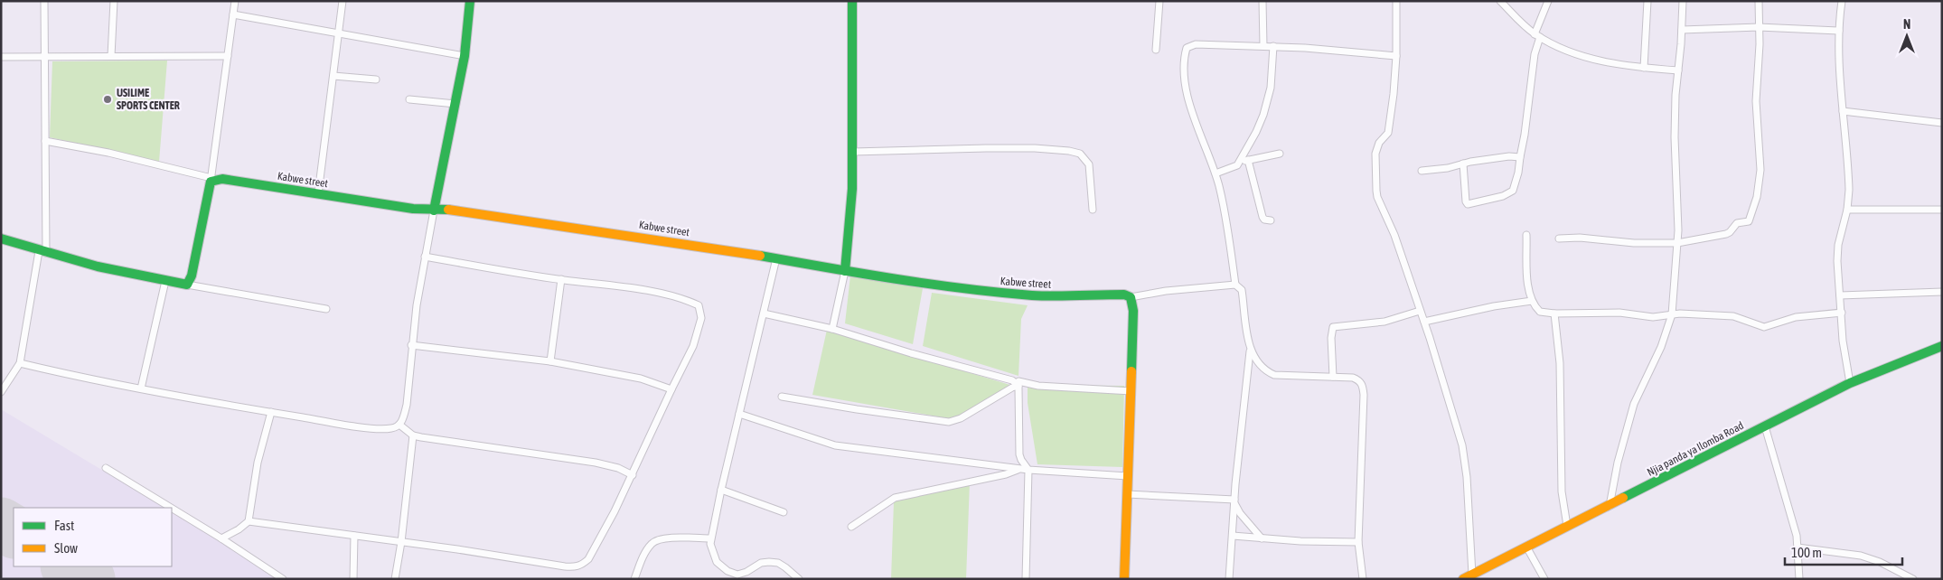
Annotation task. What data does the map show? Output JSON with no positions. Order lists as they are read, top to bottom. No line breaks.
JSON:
{"streets":{"main road":["Kabwe street","Njia panda ya Ilomba Road"]},"places":["USILIME SPORTS CENTER"],"legend":["Fast","Slow"],"scale_bar":"100 m","north":"top"}
